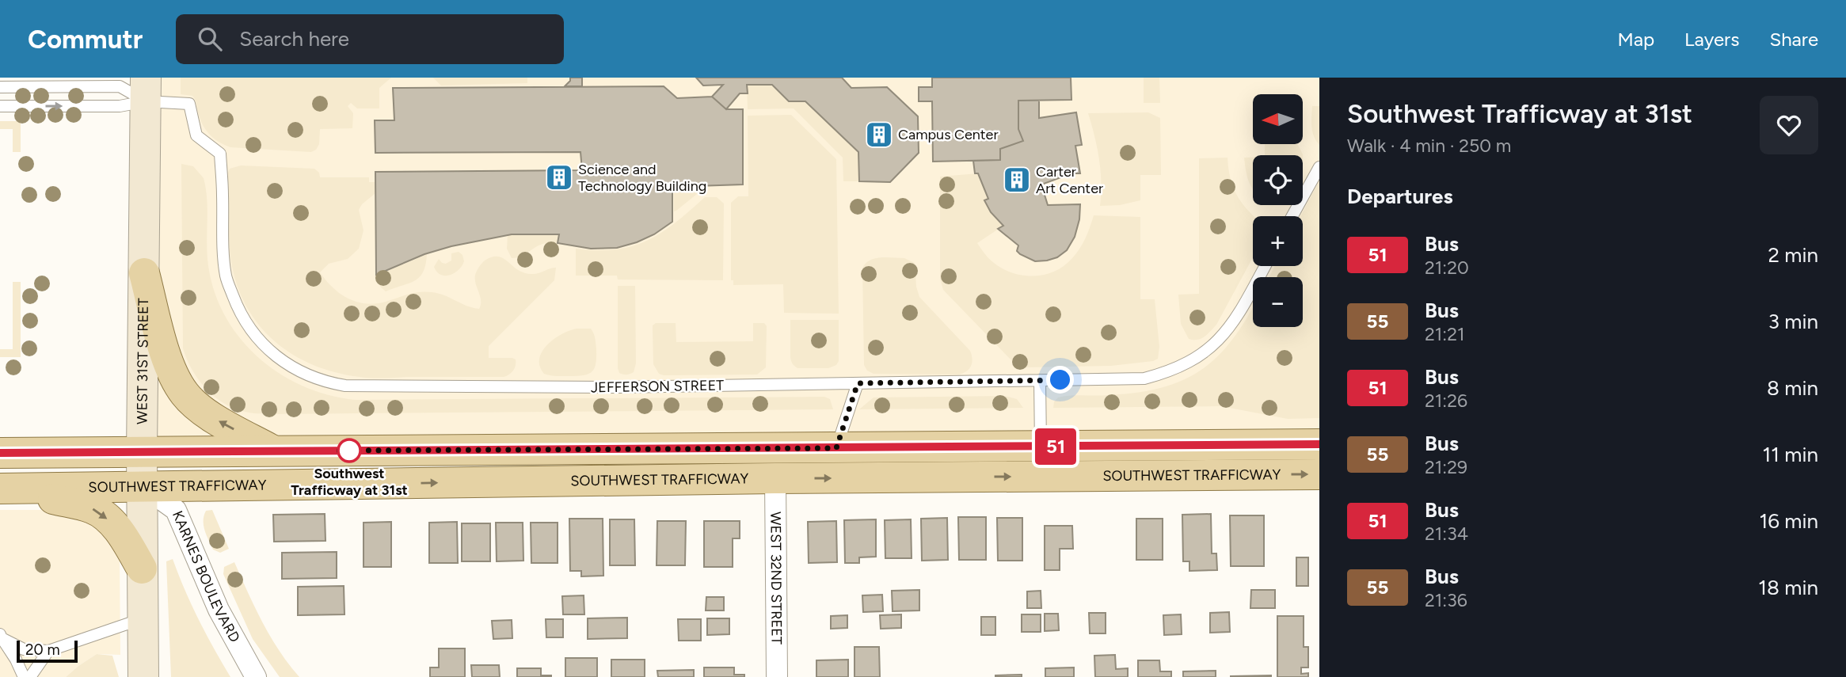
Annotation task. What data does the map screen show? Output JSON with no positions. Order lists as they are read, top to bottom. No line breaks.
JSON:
{"streets":{"main road":["WEST 31ST STREET","SOUTHWEST TRAFFICWAY"],"street":["KARNES BOULEVARD","WEST 32ND STREET"],"lane":["JEFFERSON STREET"]},"crossings":[["WEST 31ST STREET","JEFFERSON STREET"],["WEST 31ST STREET","SOUTHWEST TRAFFICWAY"],["WEST 31ST STREET","KARNES BOULEVARD"],["SOUTHWEST TRAFFICWAY","KARNES BOULEVARD"],["SOUTHWEST TRAFFICWAY","WEST 32ND STREET"]],"places":{"building":["Campus Center","Science and Technology Building","Carter Art Center"],"other":["Southwest Trafficway at 31st"]},"lines":["bus line 51"],"scale_bar":"20 m","north":"left","page":{"header":"Commutr","search":"Search here","nav":["Map","Layers","Share"],"on_map":"51","heading":[["Southwest Trafficway at 31st","Walk · 4 min · 250 m"],"Departures"],"map_buttons":["+","−"],"list":[{"mark":"51","name":"Bus","note":"21:20","value":"2 min"},{"mark":"55","name":"Bus","note":"21:21","value":"3 min"},{"mark":"51","name":"Bus","note":"21:26","value":"8 min"},{"mark":"55","name":"Bus","note":"21:29","value":"11 min"},{"mark":"51","name":"Bus","note":"21:34","value":"16 min"},{"mark":"55","name":"Bus","note":"21:36","value":"18 min"}],"scale":"20 m"}}
